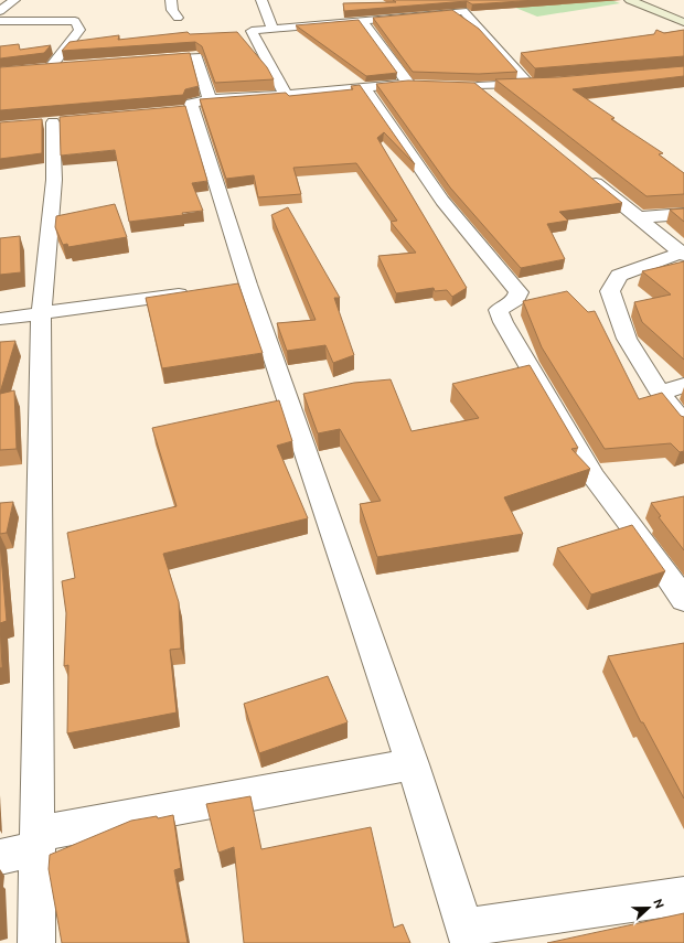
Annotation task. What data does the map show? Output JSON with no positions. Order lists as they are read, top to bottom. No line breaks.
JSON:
{"north":"right"}
